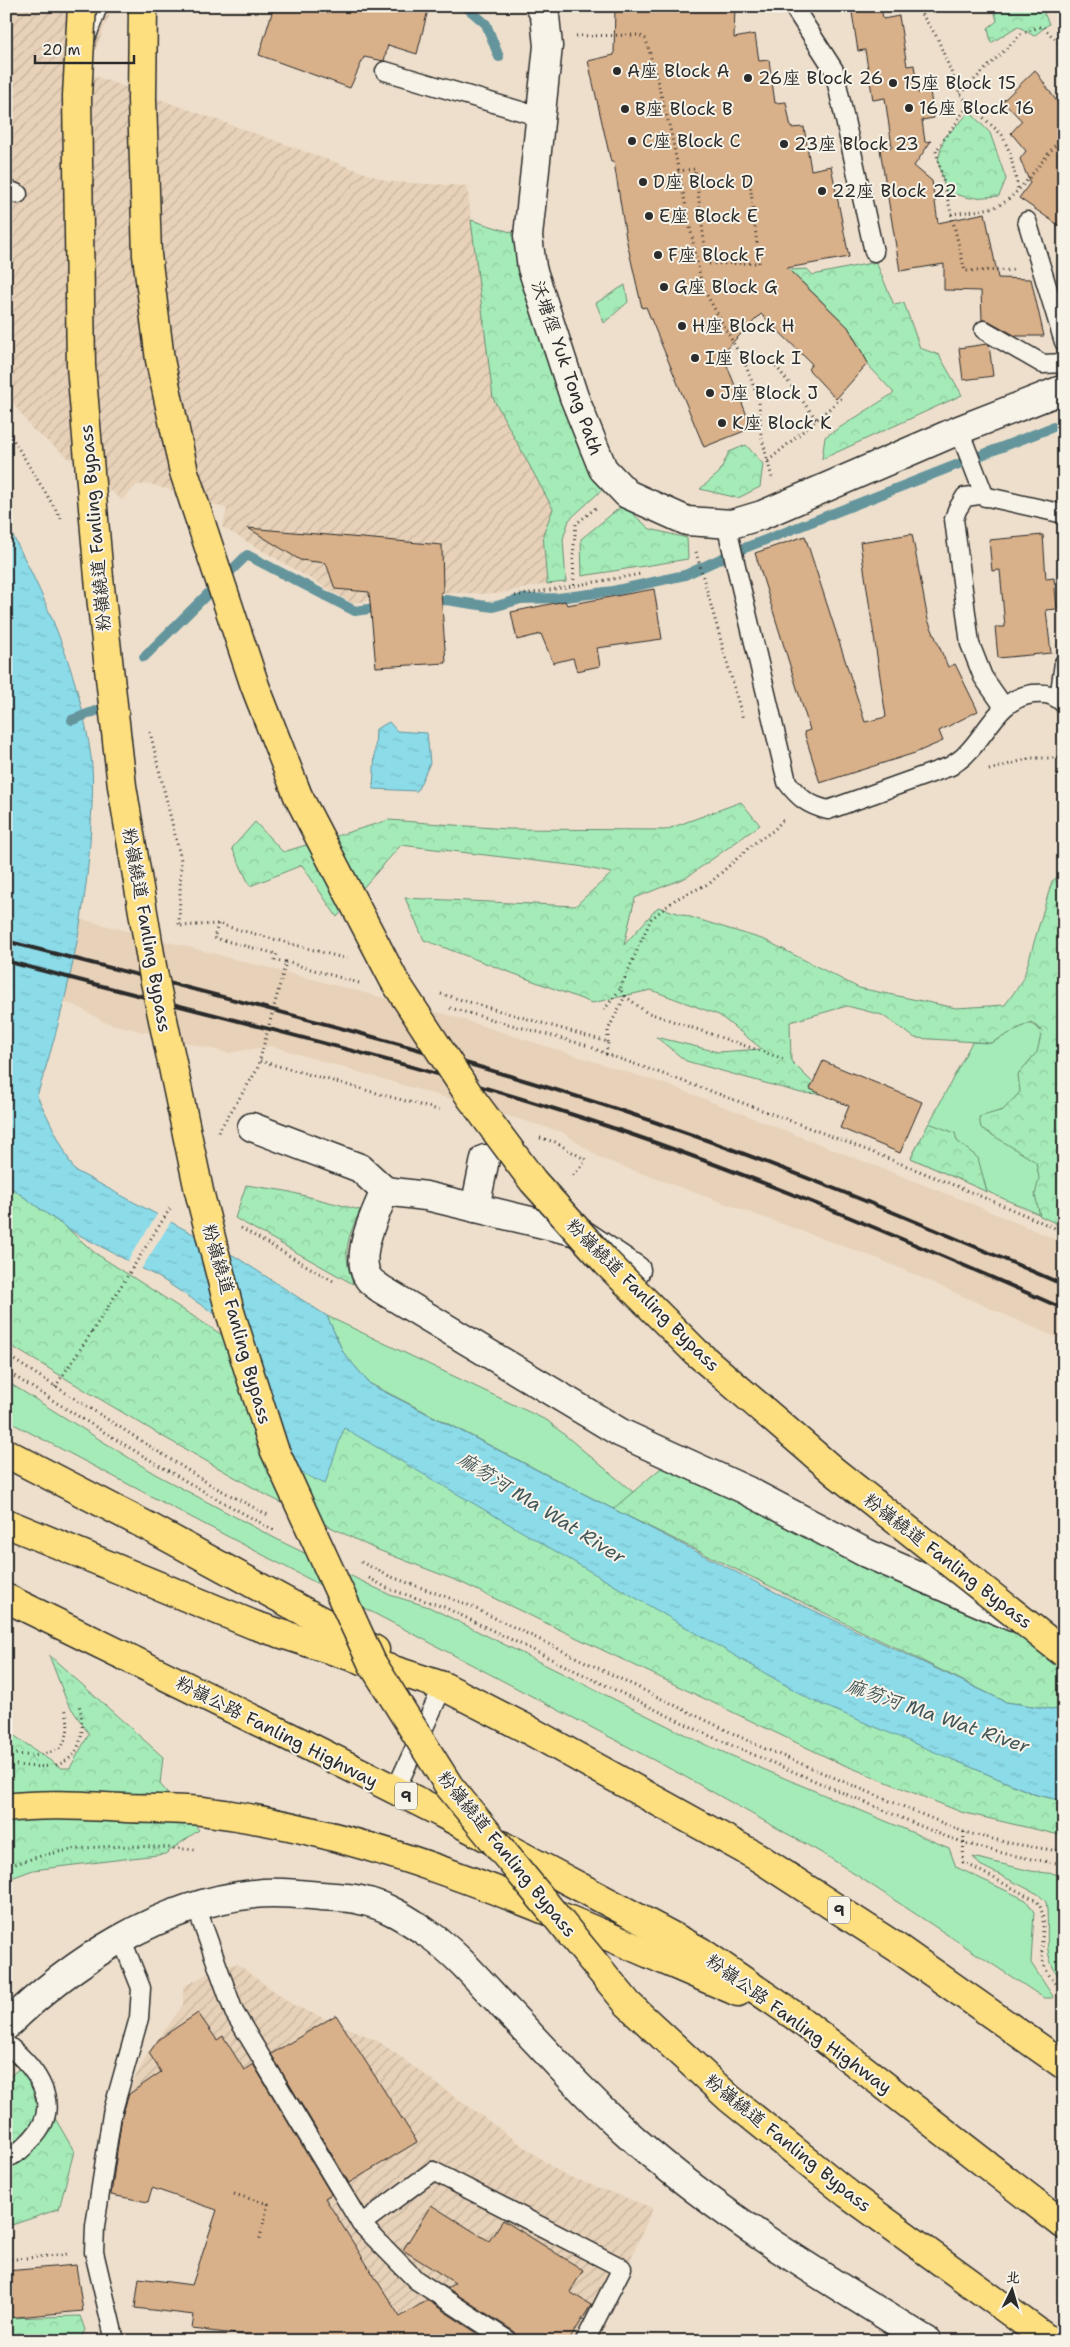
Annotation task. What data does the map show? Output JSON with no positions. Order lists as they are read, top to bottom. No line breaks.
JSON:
{"streets":{"highway":["粉嶺繞道 Fanling Bypass","粉嶺公路 Fanling Highway","9"],"street":["沃塘徑 Yuk Tong Path"]},"water":["麻笏河 Ma Wat River"],"places":["A座 Block A","26座 Block 26","15座 Block 15","16座 Block 16","B座 Block B","C座 Block C","23座 Block 23","D座 Block D","22座 Block 22","E座 Block E","F座 Block F","G座 Block G","H座 Block H","I座 Block I","J座 Block J","K座 Block K"],"scale_bar":"20 m","north":"top"}
